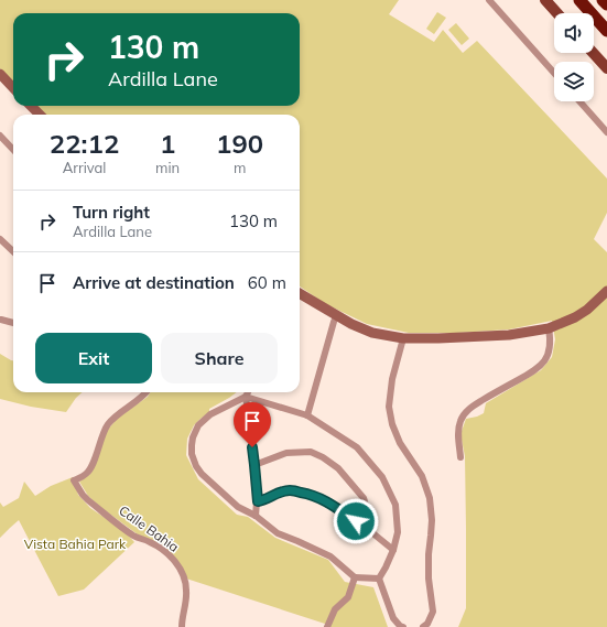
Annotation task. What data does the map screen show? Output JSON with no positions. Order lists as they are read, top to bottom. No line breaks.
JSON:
{"streets":{"street":["Calle Bahia"]},"parks":["Vista Bahia Park"],"page":{"turn":["130 m","Ardilla Lane"],"eta":["22:12","Arrival","1","min","190","m"],"list":[{"name":"Turn right","note":"Ardilla Lane","value":"130 m"},{"name":"Arrive at destination","value":"60 m"}],"buttons":["Exit","Share"]}}
